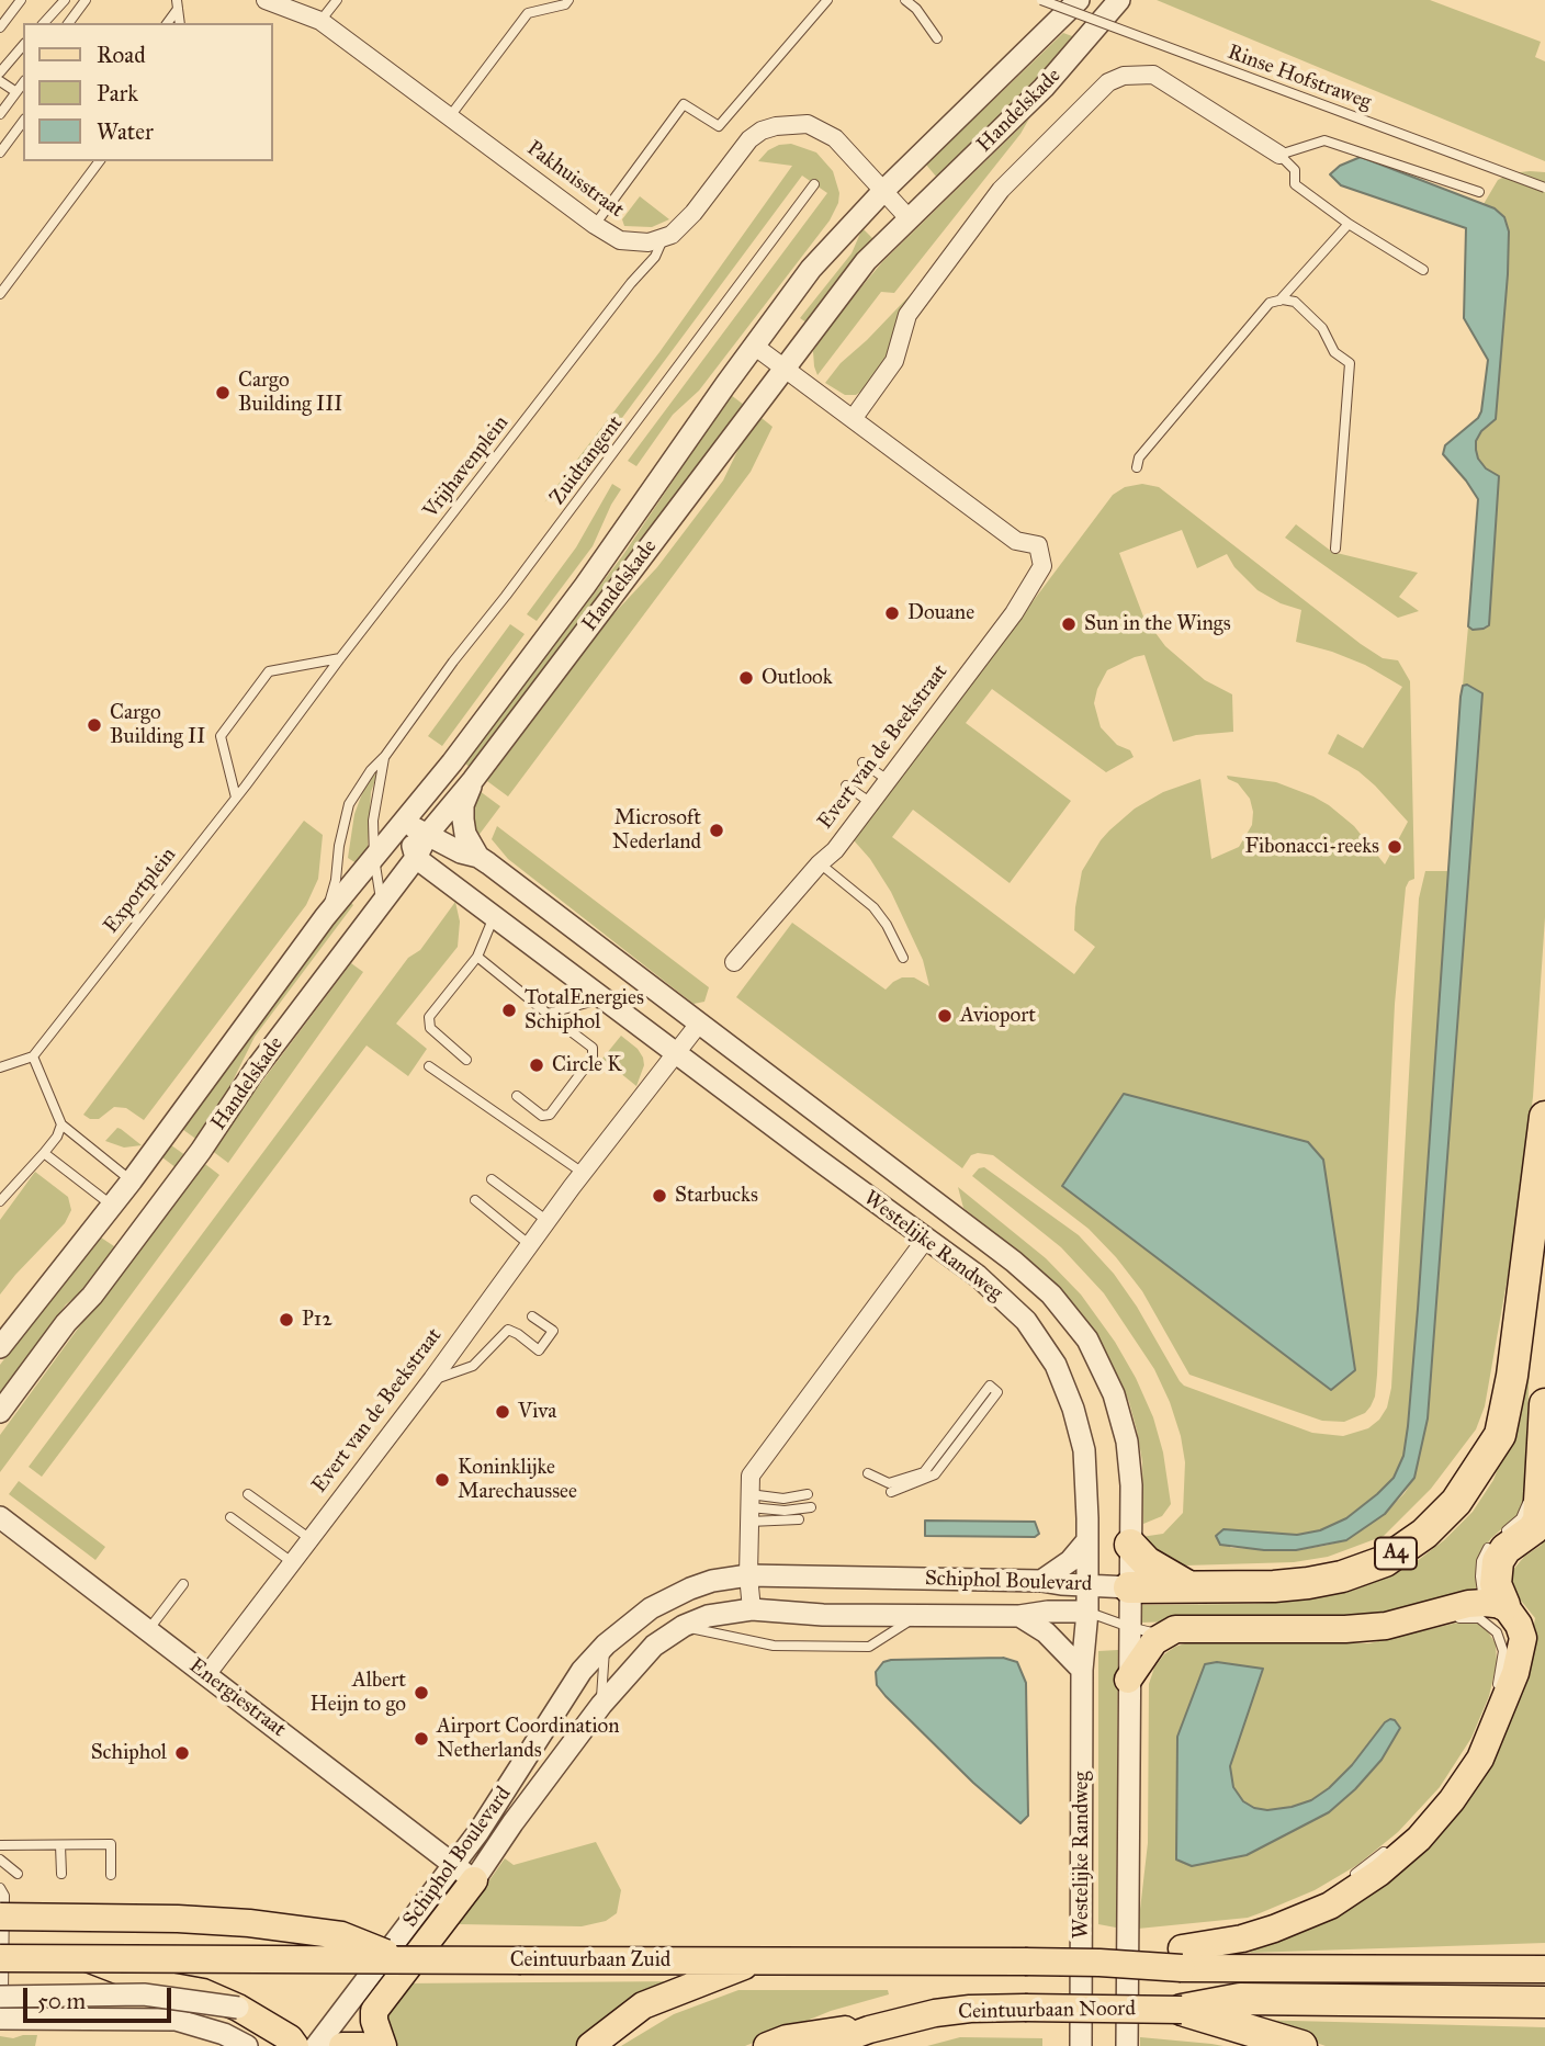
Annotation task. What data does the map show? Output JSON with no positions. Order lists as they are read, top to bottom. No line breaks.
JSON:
{"streets":{"highway":["A4"],"main road":["Ceintuurbaan Zuid","Ceintuurbaan Noord"],"street":["Handelskade","Pakhuisstraat","Evert van de Beekstraat","Westelijke Randweg","Schiphol Boulevard","Energiestraat"],"lane":["Rinse Hofstraweg","Zuidtangent","Vrijhavenplein","Exportplein"]},"crossings":[["Handelskade","Zuidtangent"],["Handelskade","Westelijke Randweg"],["Pakhuisstraat","Vrijhavenplein"],["Vrijhavenplein","Exportplein"],["Evert van de Beekstraat","Westelijke Randweg"],["Evert van de Beekstraat","Energiestraat"],["Westelijke Randweg","A4"],["Westelijke Randweg","Schiphol Boulevard"],["A4","Schiphol Boulevard"],["Schiphol Boulevard","Energiestraat"]],"places":["Cargo Building III","Douane","Sun in the Wings","Outlook","Cargo Building II","Microsoft Nederland","Fibonacci-reeks","TotalEnergies Schiphol","Avioport","Circle K","Starbucks","P12","Viva","Koninklijke Marechaussee","Albert Heijn to go","Airport Coordination Netherlands","Schiphol"],"legend":["Road","Park","Water"],"scale_bar":"50 m"}
